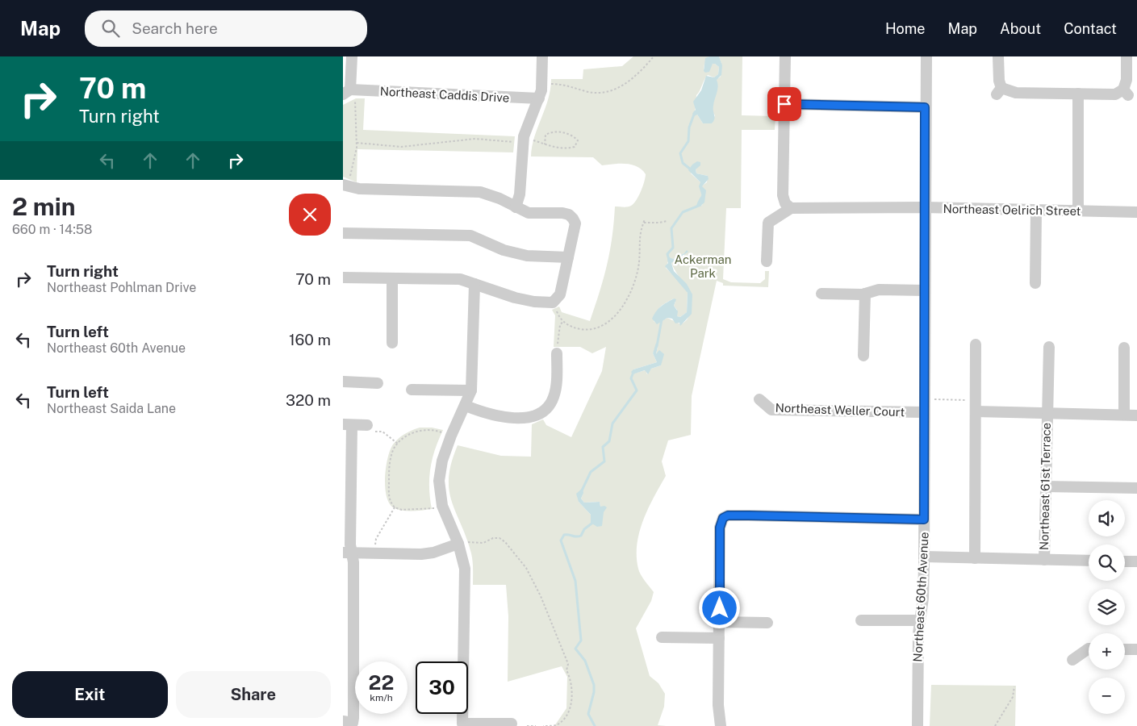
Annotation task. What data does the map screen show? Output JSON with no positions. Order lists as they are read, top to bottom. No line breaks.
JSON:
{"streets":{"street":["Northeast Caddis Drive","Northeast Oelrich Street","Northeast Weller Court","Northeast 61st Terrace","Northeast 60th Avenue"]},"crossings":[["Northeast Oelrich Street","Northeast 60th Avenue"],["Northeast Weller Court","Northeast 60th Avenue"]],"parks":["Ackerman Park"],"page":{"header":"Map","search":"Search here","nav":["Home","Map","About","Contact"],"turn":["70 m","Turn right"],"heading":["2 min","660 m · 14:58"],"list":[{"name":"Turn right","note":"Northeast Pohlman Drive","value":"70 m"},{"name":"Turn left","note":"Northeast 60th Avenue","value":"160 m"},{"name":"Turn left","note":"Northeast Saida Lane","value":"320 m"}],"map_buttons":["+","−"],"speed":"22 km/h","limit":"30","buttons":["Exit","Share"]}}
